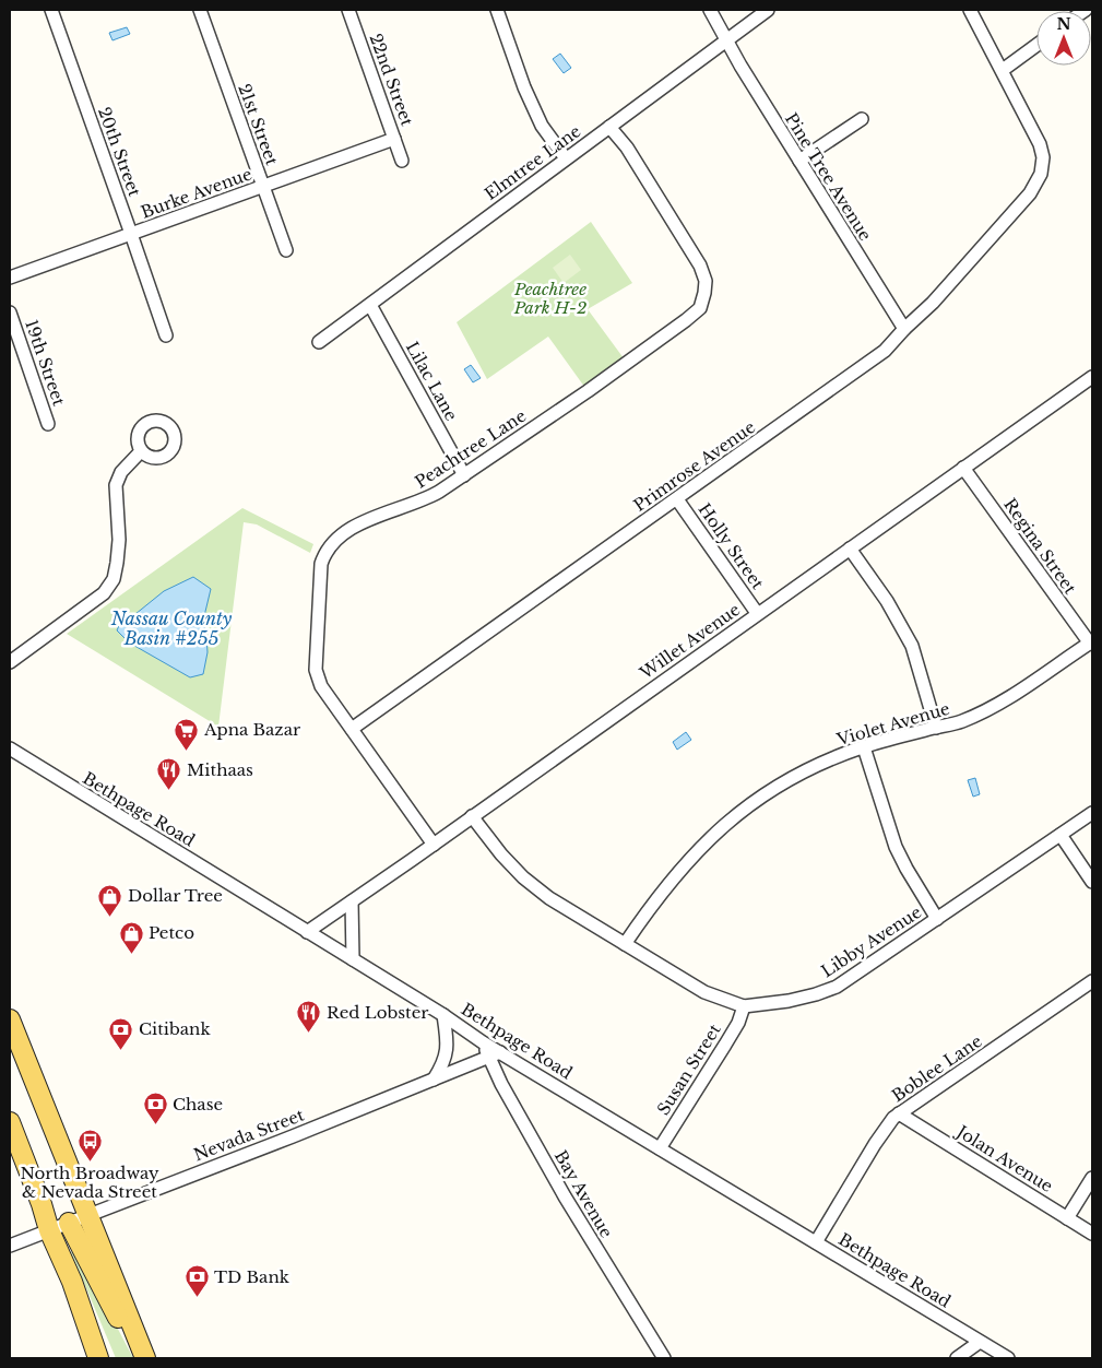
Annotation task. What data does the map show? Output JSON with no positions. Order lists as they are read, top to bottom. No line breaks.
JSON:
{"streets":{"street":["22nd Street","21st Street","20th Street","Elmtree Lane","Pine Tree Avenue","Burke Avenue","19th Street","Lilac Lane","Peachtree Lane","Primrose Avenue","Holly Street","Regina Street","Willet Avenue","Violet Avenue","Bethpage Road","Libby Avenue","Boblee Lane","Susan Street","Nevada Street","Jolan Avenue","Bay Avenue"]},"crossings":[["22nd Street","Burke Avenue"],["21st Street","Burke Avenue"],["20th Street","Burke Avenue"],["Elmtree Lane","Pine Tree Avenue"],["Elmtree Lane","Lilac Lane"],["Elmtree Lane","Peachtree Lane"],["Pine Tree Avenue","Primrose Avenue"],["Lilac Lane","Peachtree Lane"],["Peachtree Lane","Primrose Avenue"],["Peachtree Lane","Willet Avenue"],["Primrose Avenue","Holly Street"],["Holly Street","Willet Avenue"],["Regina Street","Willet Avenue"],["Regina Street","Violet Avenue"],["Willet Avenue","Bethpage Road"],["Willet Avenue","Libby Avenue"],["Violet Avenue","Libby Avenue"],["Bethpage Road","Boblee Lane"],["Bethpage Road","Susan Street"],["Bethpage Road","Nevada Street"],["Bethpage Road","Bay Avenue"],["Libby Avenue","Susan Street"],["Boblee Lane","Jolan Avenue"],["Nevada Street","Bay Avenue"]],"water":["Nassau County Basin #255"],"parks":["Peachtree Park H-2"],"places":{"supermarket":["Apna Bazar"],"restaurant":["Mithaas","Red Lobster"],"shop":["Dollar Tree","Petco"],"bank":["Citibank","Chase","TD Bank"],"bus stop":["North Broadway & Nevada Street"]},"north":"top"}
